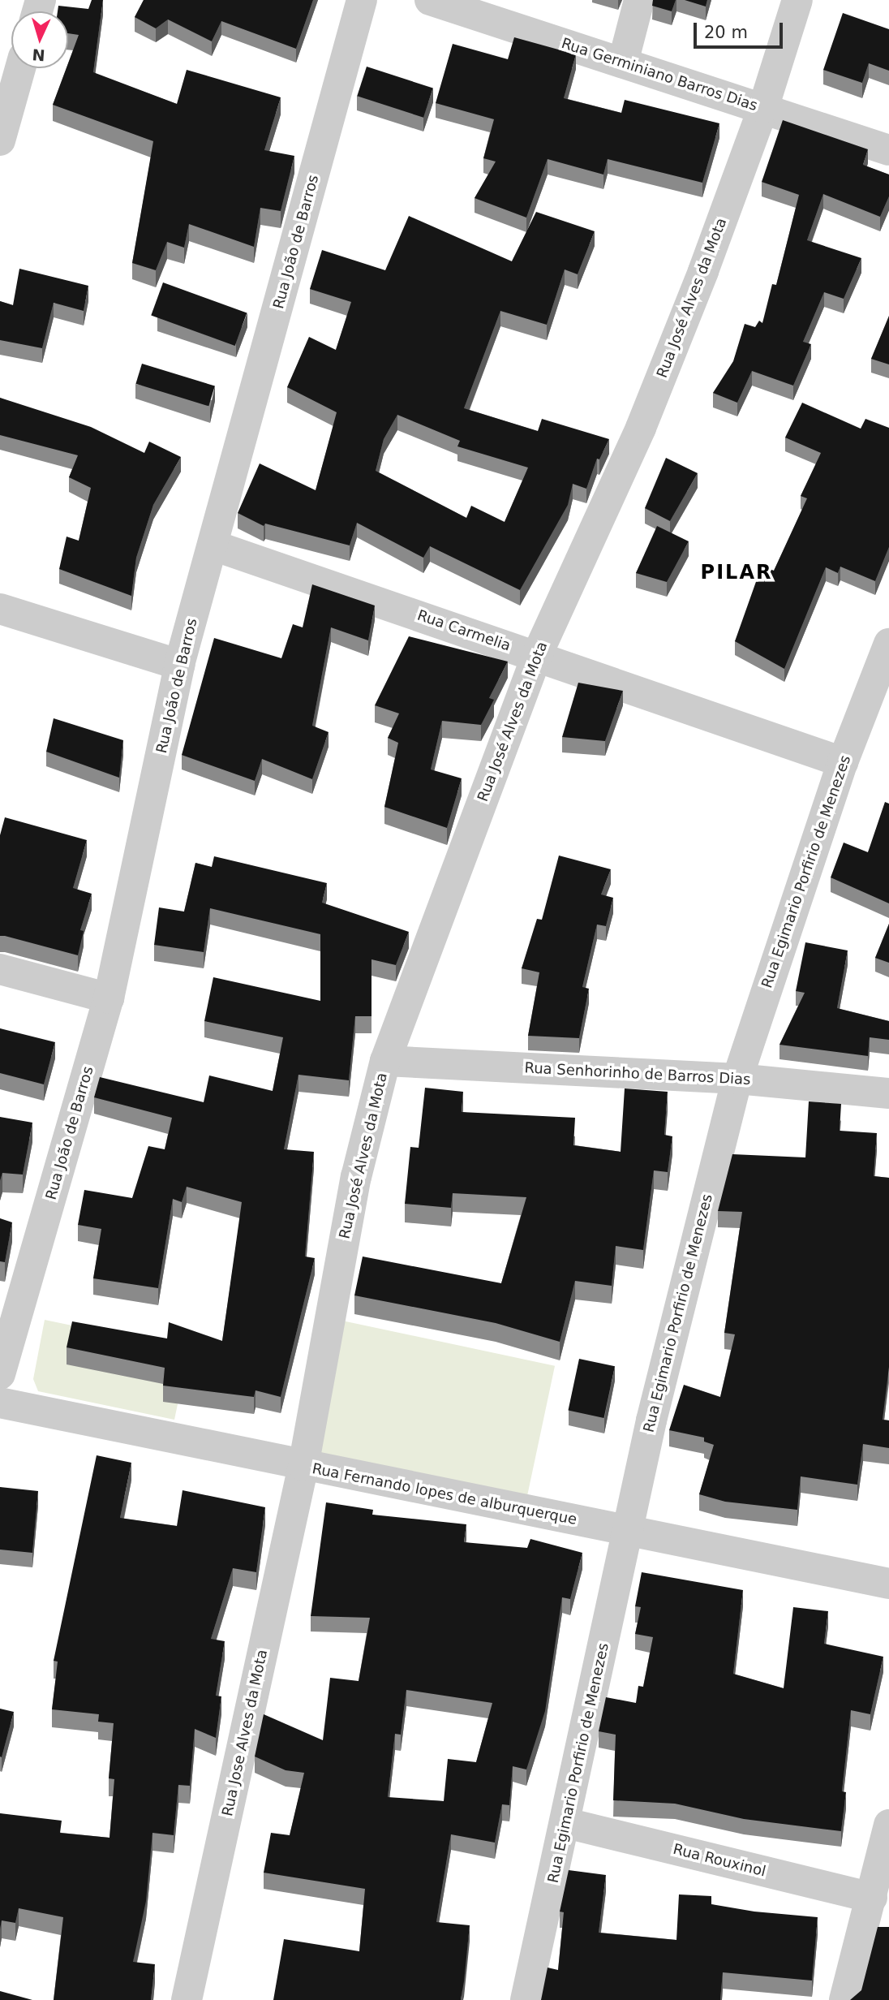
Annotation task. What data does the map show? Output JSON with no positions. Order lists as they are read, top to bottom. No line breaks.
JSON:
{"streets":{"street":["Rua Germiniano Barros Dias","Rua João de Barros","Rua José Alves da Mota","Rua Carmelia","Rua Egimario Porfirio de Menezes","Rua Senhorinho de Barros Dias","Rua Fernando lopes de alburquerque","Rua Jose Alves da Mota","Rua Rouxinol"]},"crossings":[["Rua Germiniano Barros Dias","Rua José Alves da Mota"],["Rua João de Barros","Rua Carmelia"],["Rua José Alves da Mota","Rua Carmelia"],["Rua José Alves da Mota","Rua Senhorinho de Barros Dias"],["Rua José Alves da Mota","Rua Fernando lopes de alburquerque"],["Rua José Alves da Mota","Rua Jose Alves da Mota"],["Rua Carmelia","Rua Egimario Porfirio de Menezes"],["Rua Egimario Porfirio de Menezes","Rua Senhorinho de Barros Dias"],["Rua Egimario Porfirio de Menezes","Rua Fernando lopes de alburquerque"],["Rua Egimario Porfirio de Menezes","Rua Rouxinol"],["Rua Fernando lopes de alburquerque","Rua Jose Alves da Mota"]],"districts":["PILAR"],"scale_bar":"20 m","north":"bottom"}
